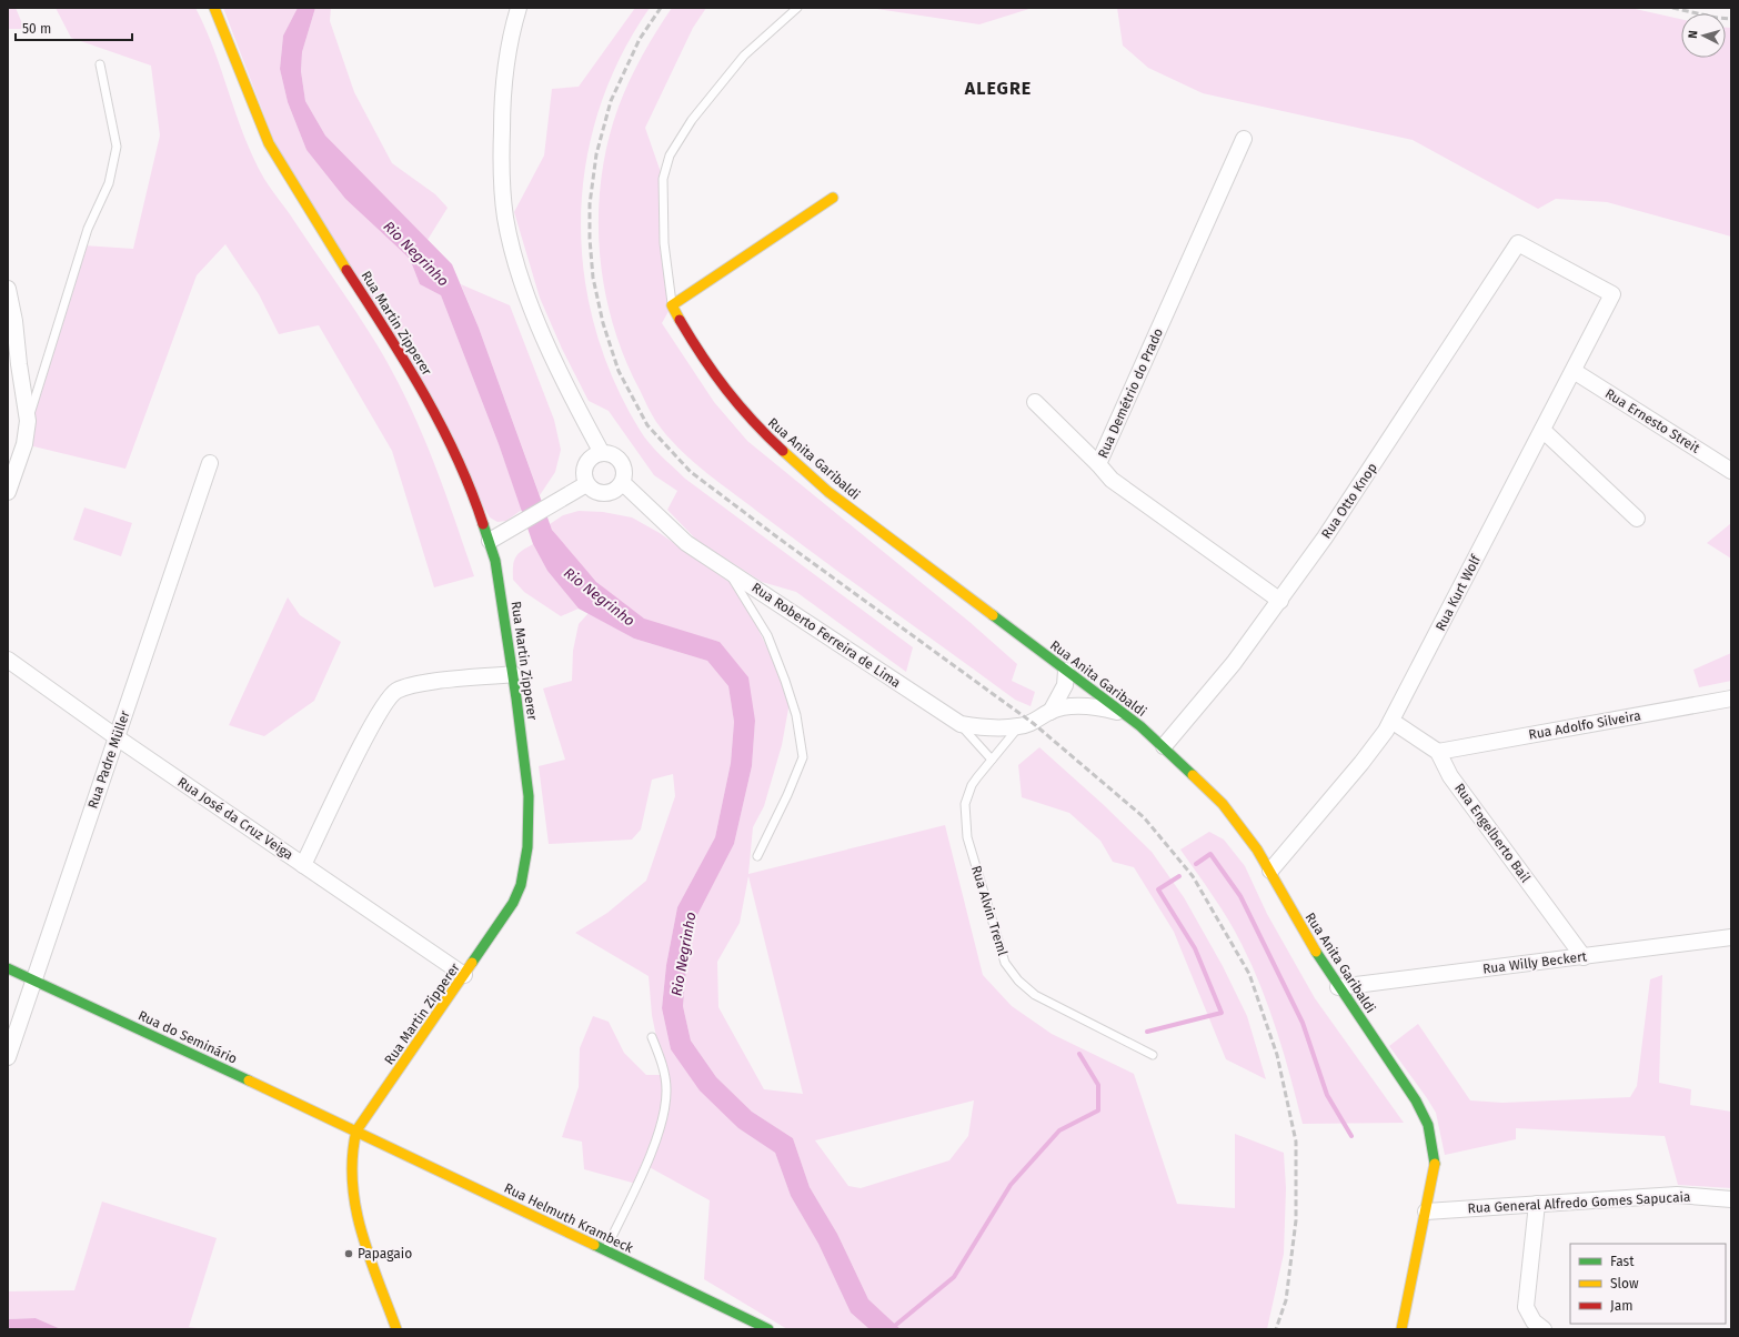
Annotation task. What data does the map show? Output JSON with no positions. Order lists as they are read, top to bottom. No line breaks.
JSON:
{"streets":{"street":["Rua Martin Zipperer","Rua Demétrio do Prado","Rua Ernesto Streit","Rua Anita Garibaldi","Rua Otto Knop","Rua Kurt Wolf","Rua Roberto Ferreira de Lima","Rua Adolfo Silveira","Rua Padre Müller","Rua José da Cruz Veiga","Rua Engelberto Bail","Rua Willy Beckert","Rua do Seminário","Rua General Alfredo Gomes Sapucaia","Rua Helmuth Krambeck"],"lane":["Rua Alvin Treml"]},"crossings":[["Rua Martin Zipperer","Rua José da Cruz Veiga"],["Rua Martin Zipperer","Rua do Seminário"],["Rua Martin Zipperer","Rua Helmuth Krambeck"],["Rua Demétrio do Prado","Rua Otto Knop"],["Rua Ernesto Streit","Rua Kurt Wolf"],["Rua Anita Garibaldi","Rua Otto Knop"],["Rua Anita Garibaldi","Rua Kurt Wolf"],["Rua Anita Garibaldi","Rua Roberto Ferreira de Lima"],["Rua Anita Garibaldi","Rua Willy Beckert"],["Rua Anita Garibaldi","Rua General Alfredo Gomes Sapucaia"],["Rua Otto Knop","Rua Kurt Wolf"],["Rua Kurt Wolf","Rua Engelberto Bail"],["Rua Roberto Ferreira de Lima","Rua Alvin Treml"],["Rua Adolfo Silveira","Rua Engelberto Bail"],["Rua Padre Müller","Rua José da Cruz Veiga"],["Rua Padre Müller","Rua do Seminário"],["Rua Engelberto Bail","Rua Willy Beckert"],["Rua do Seminário","Rua Helmuth Krambeck"]],"districts":["ALEGRE"],"water":["Rio Negrinho"],"places":["Papagaio"],"legend":["Fast","Slow","Jam"],"scale_bar":"50 m","north":"left"}
